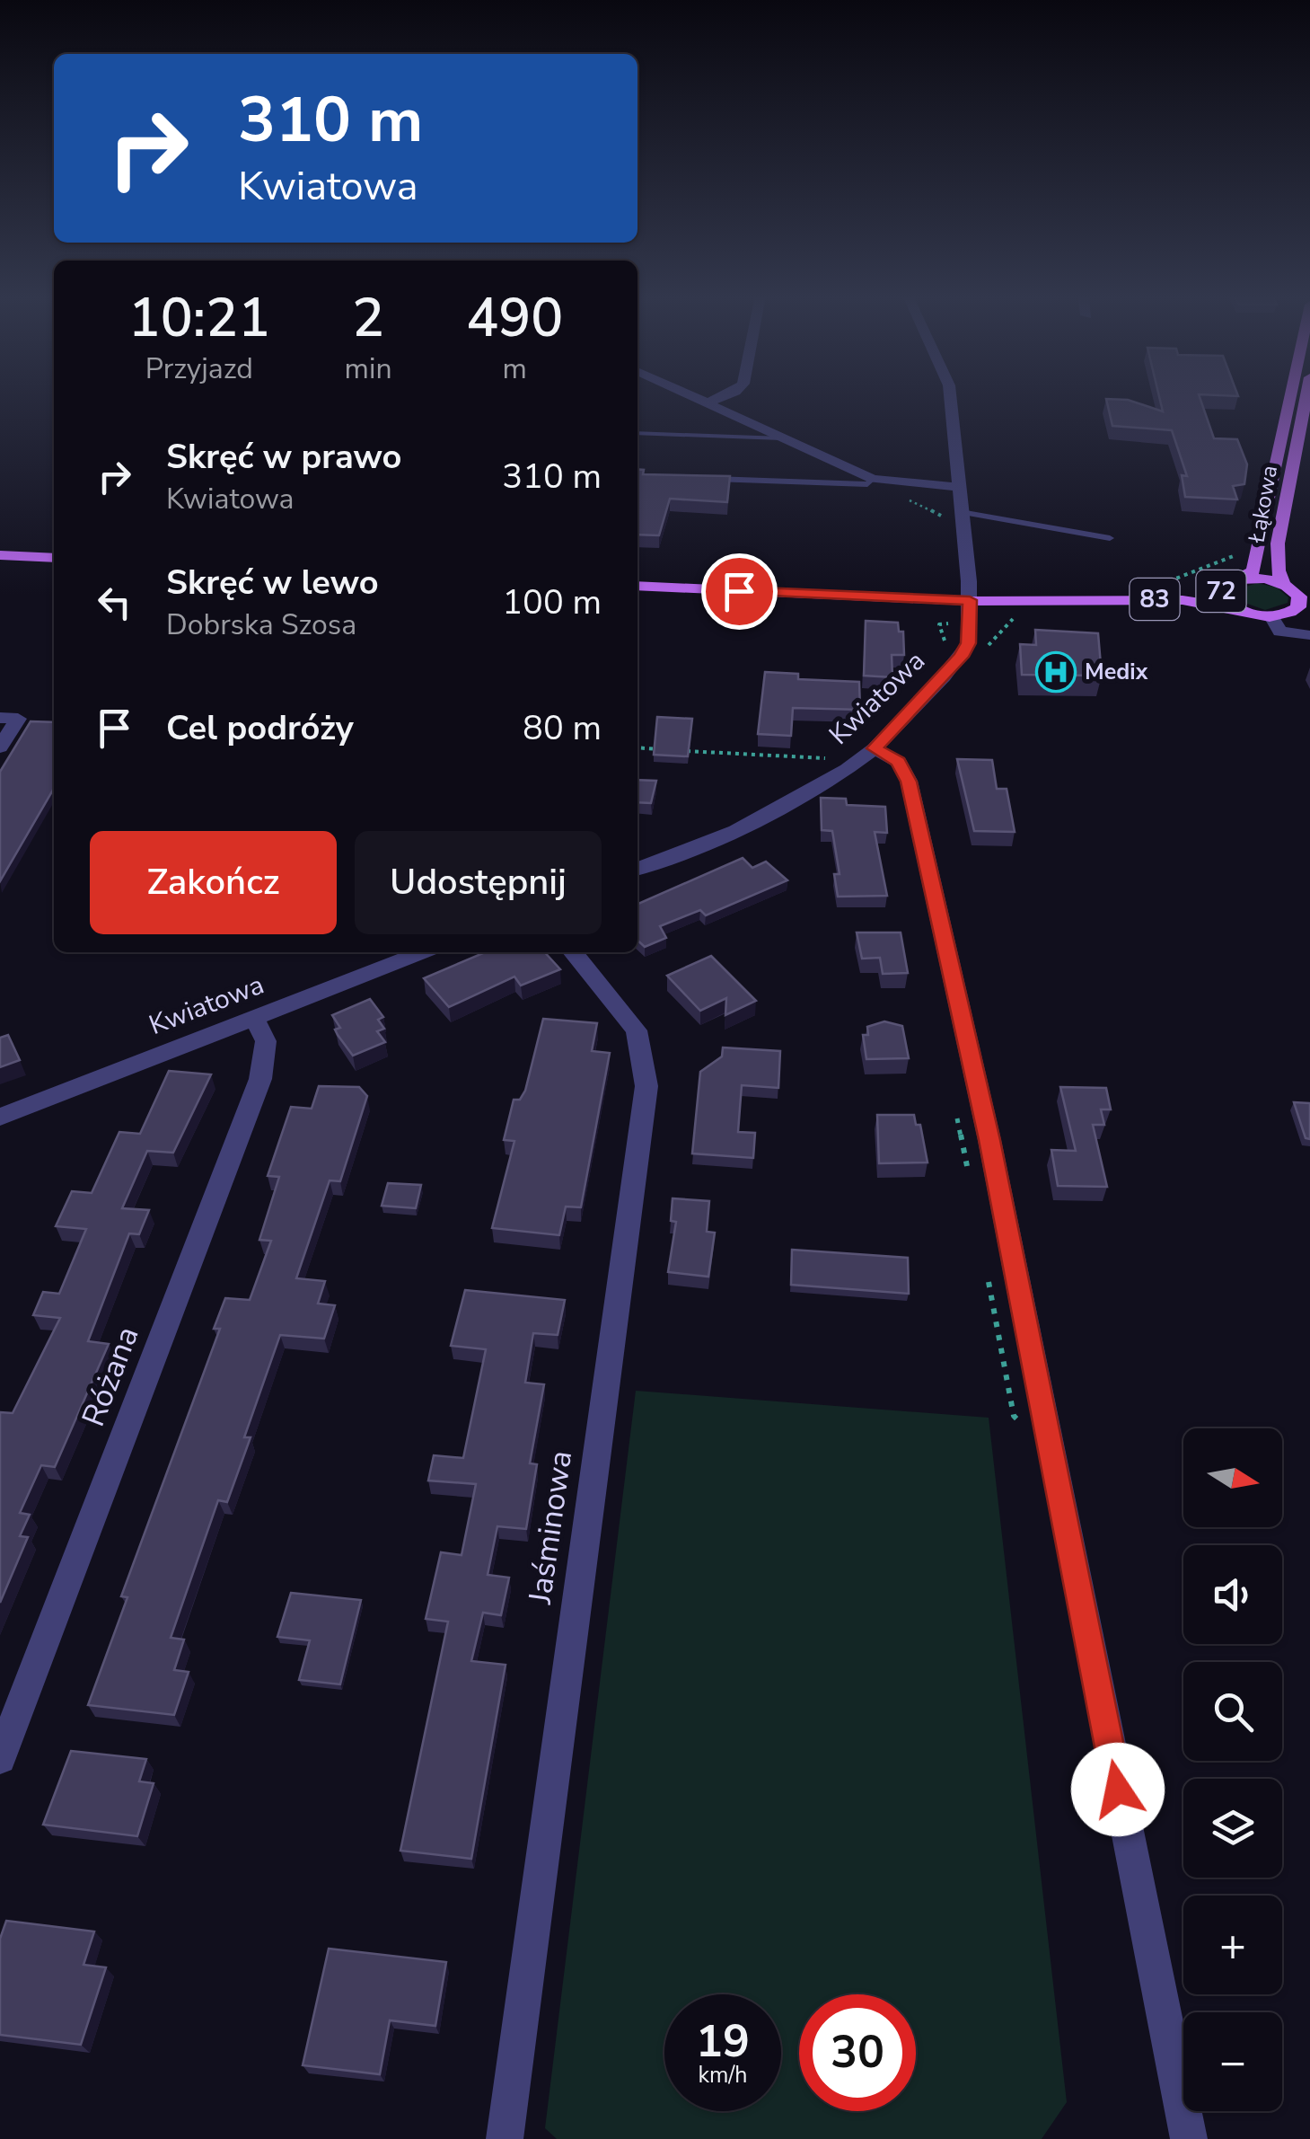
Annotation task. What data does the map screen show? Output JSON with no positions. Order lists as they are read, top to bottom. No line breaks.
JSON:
{"streets":{"main road":["Łąkowa","72","83"],"street":["Kwiatowa","Różana","Jaśminowa"]},"crossings":[["Łąkowa","72"],["72","83"],["83","Kwiatowa"],["Kwiatowa","Różana"]],"places":{"hospital":["Medix"]},"north":"right","page":{"turn":["310 m","Kwiatowa"],"eta":["10:21","Przyjazd","2","min","490","m"],"list":[{"name":"Skręć w prawo","note":"Kwiatowa","value":"310 m"},{"name":"Skręć w lewo","note":"Dobrska Szosa","value":"100 m"},{"name":"Cel podróży","value":"80 m"}],"buttons":["Zakończ","Udostępnij"],"map_buttons":["+","−"],"speed":"19 km/h","limit":"30"}}
